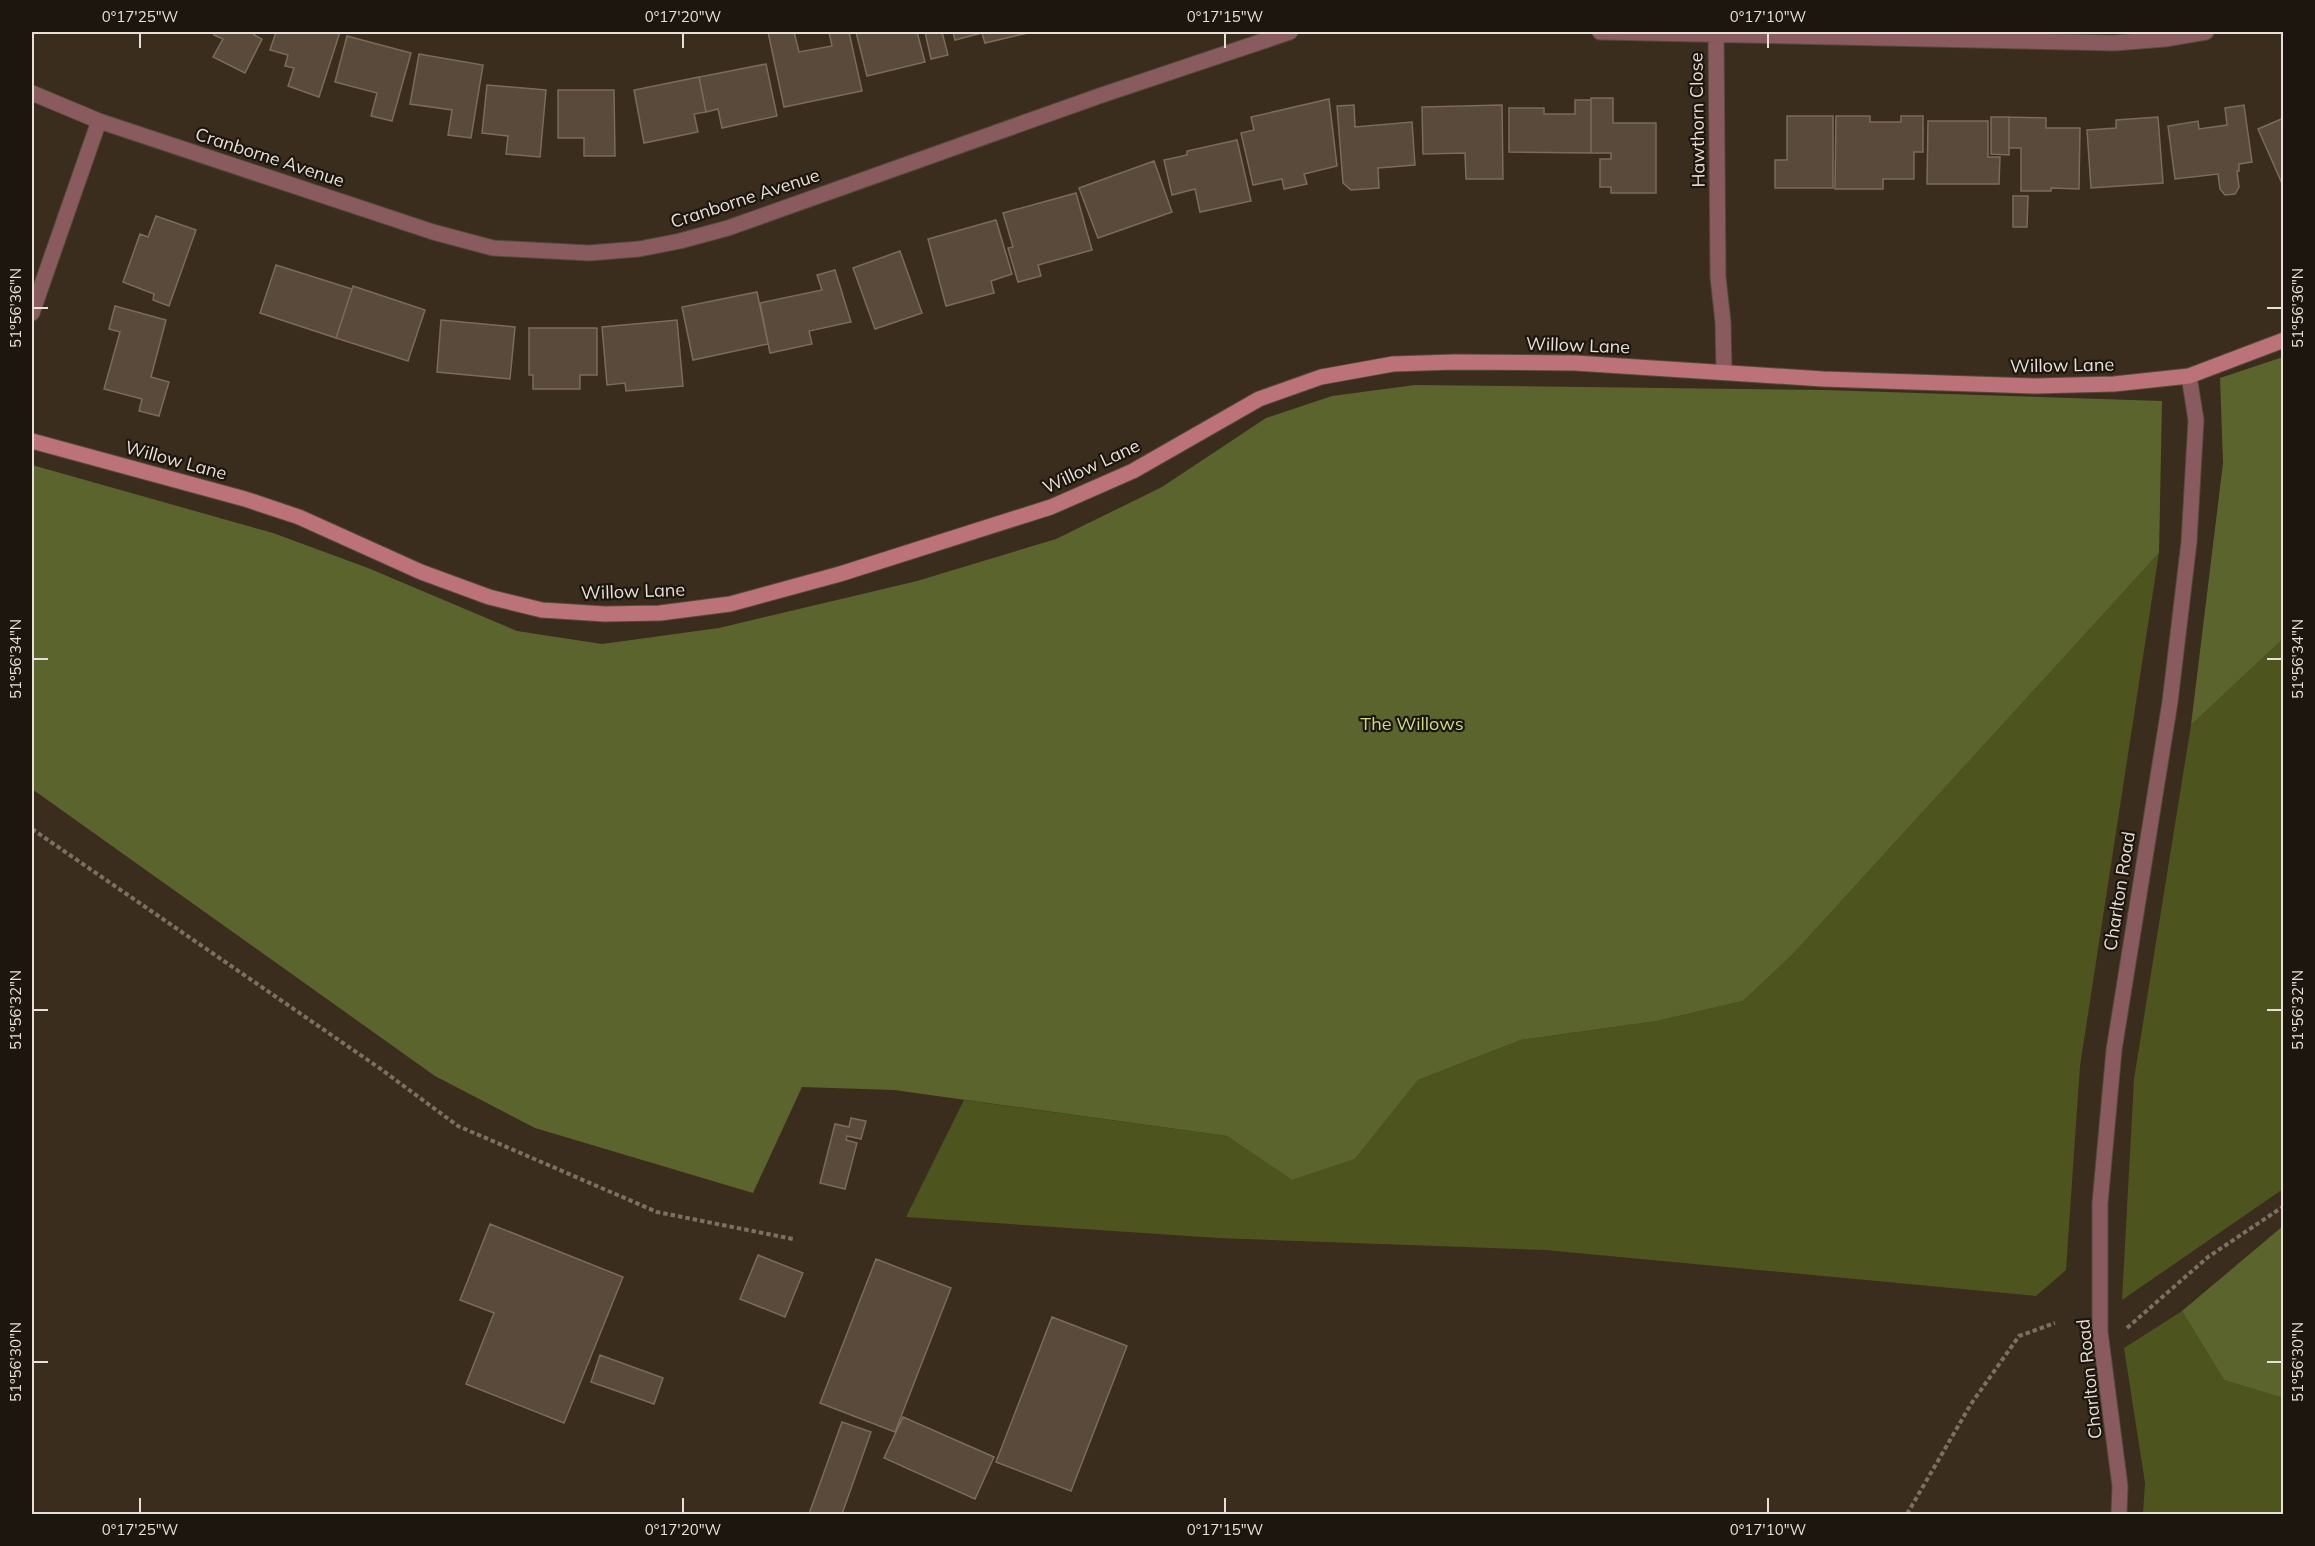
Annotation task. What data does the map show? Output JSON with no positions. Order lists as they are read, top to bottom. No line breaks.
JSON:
{"streets":{"street":["Hawthorn Close","Cranborne Avenue","Willow Lane","Charlton Road"]},"crossings":[["Hawthorn Close","Willow Lane"],["Willow Lane","Charlton Road"]],"parks":["The Willows"],"coordinates":["0°17'25\"W","0°17'20\"W","0°17'15\"W","0°17'10\"W","51°56'36\"N","51°56'34\"N","51°56'32\"N","51°56'30\"N"]}
